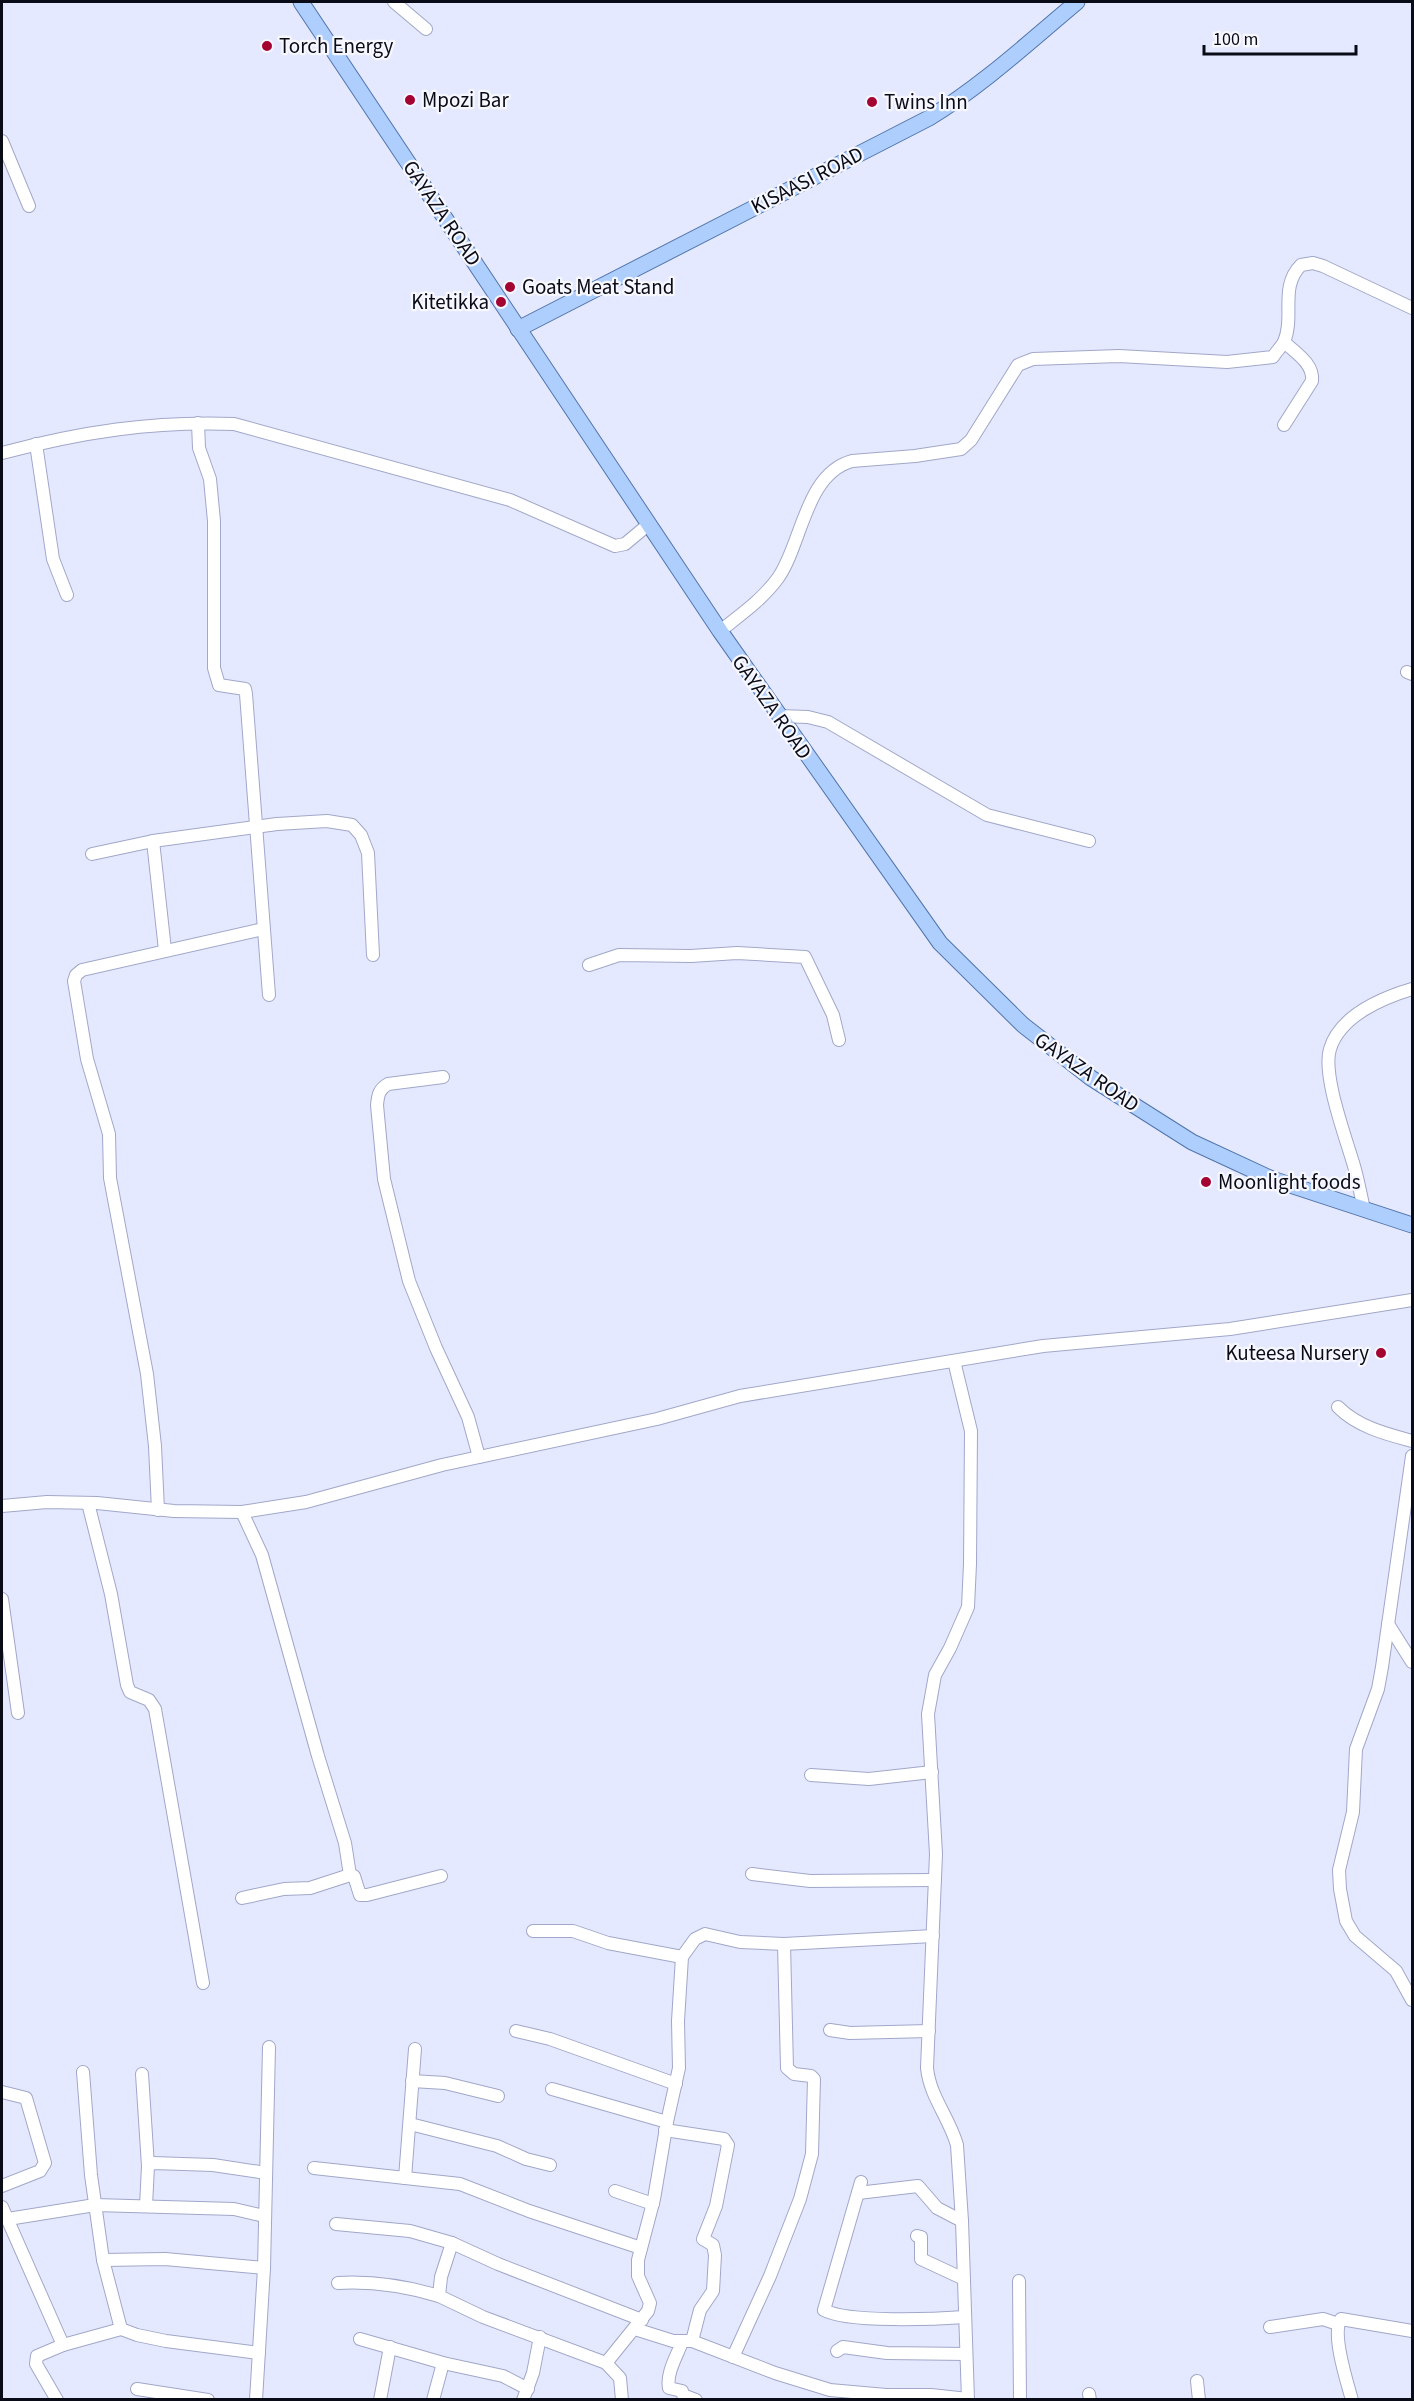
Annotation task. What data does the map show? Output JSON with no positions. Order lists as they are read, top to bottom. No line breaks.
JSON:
{"streets":{"main road":["KISAASI ROAD","GAYAZA ROAD"]},"crossings":[["KISAASI ROAD","GAYAZA ROAD"]],"places":["Torch Energy","Mpozi Bar","Twins Inn","Goats Meat Stand","Kitetikka","Moonlight foods","Kuteesa Nursery"],"scale_bar":"100 m"}
